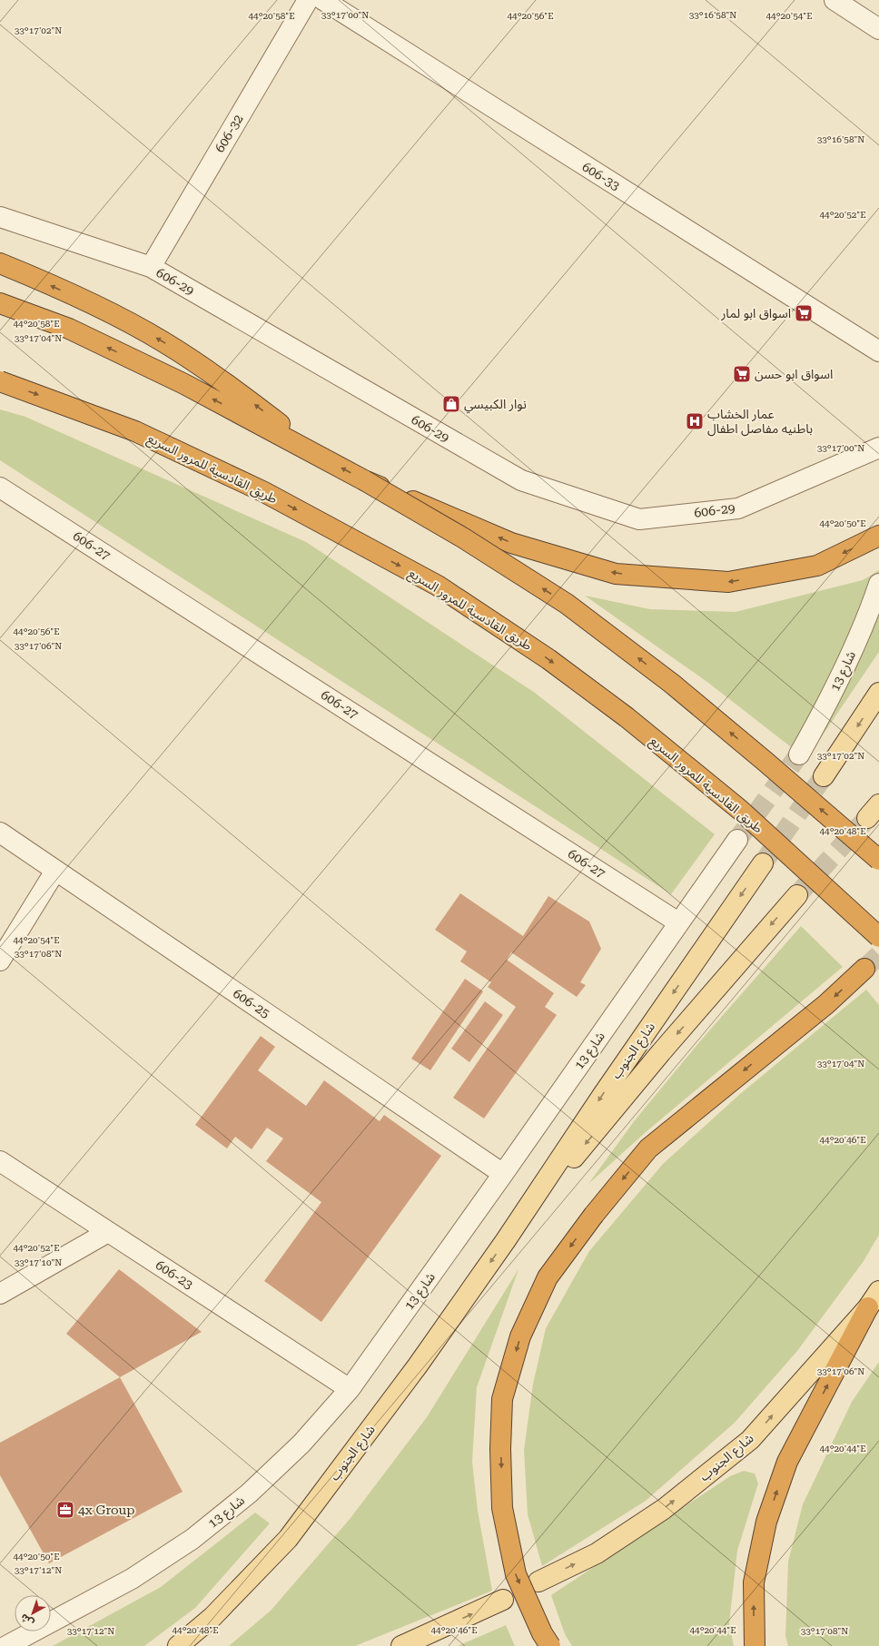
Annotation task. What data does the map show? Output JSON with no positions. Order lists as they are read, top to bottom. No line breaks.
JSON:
{"streets":{"highway":["طريق القادسية للمرور السريع"],"main road":["شارع الجنوب"],"street":["606-32","606-33","606-29","606-27","شارع 13","606-25","606-23"]},"crossings":[["606-32","606-29"],["606-27","شارع 13"],["شارع 13","606-25"],["شارع 13","606-23"]],"places":{"supermarket":["اسواق ابو لمار","اسواق ابو حسن"],"shop":["نوار الكبيسي"],"hospital":["عمار الخشاب باطنيه مفاصل اطفال"],"office":["4x Group"]},"north":"bottom left","coordinates":["33°17'00\"N","33°16'58\"N","44°20'58\"E","44°20'56\"E","44°20'54\"E","33°17'02\"N","44°20'52\"E","33°17'04\"N","44°20'50\"E","33°17'06\"N","44°20'48\"E","33°17'08\"N","44°20'46\"E","33°17'10\"N","44°20'44\"E","33°17'12\"N"]}
